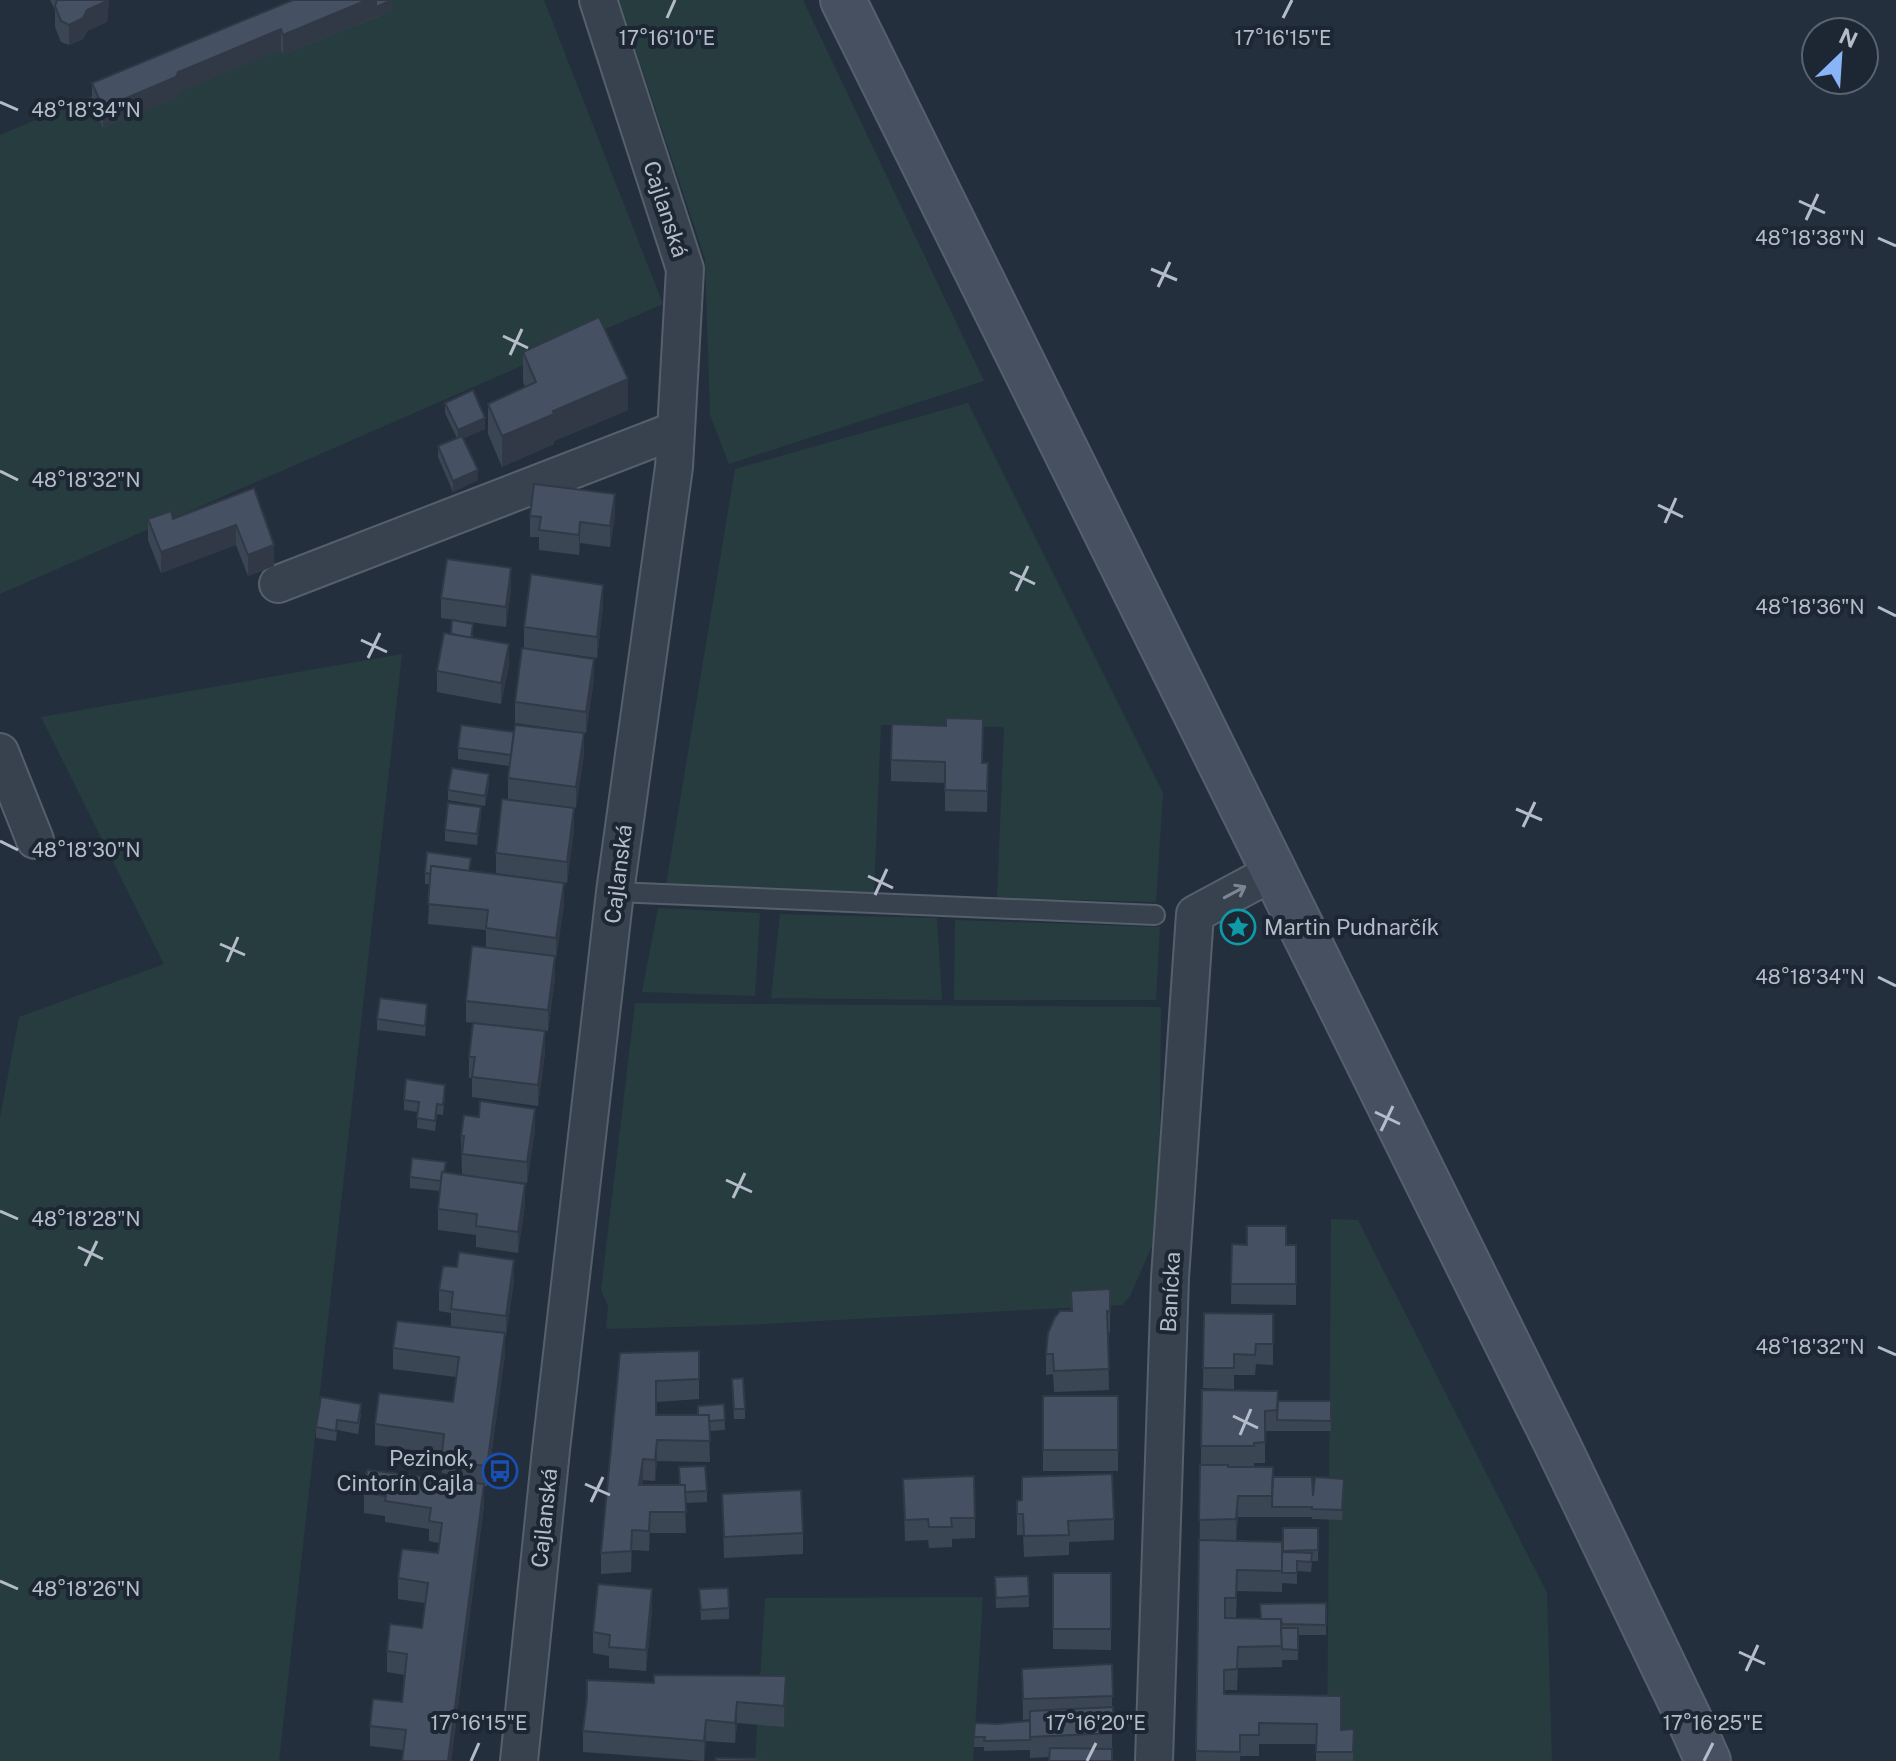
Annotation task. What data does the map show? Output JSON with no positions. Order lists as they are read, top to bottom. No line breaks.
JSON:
{"streets":{"street":["Cajlanská","Banícka"]},"one_way":["Banícka"],"places":{"place":["Martin Pudnarčík"],"bus stop":["Pezinok, Cintorín Cajla"]},"north":"top right","coordinates":["17°16'10\"E","17°16'15\"E","48°18'34\"N","48°18'38\"N","48°18'32\"N","48°18'36\"N","48°18'30\"N","48°18'28\"N","48°18'26\"N","17°16'25\"E","17°16'20\"E"]}
